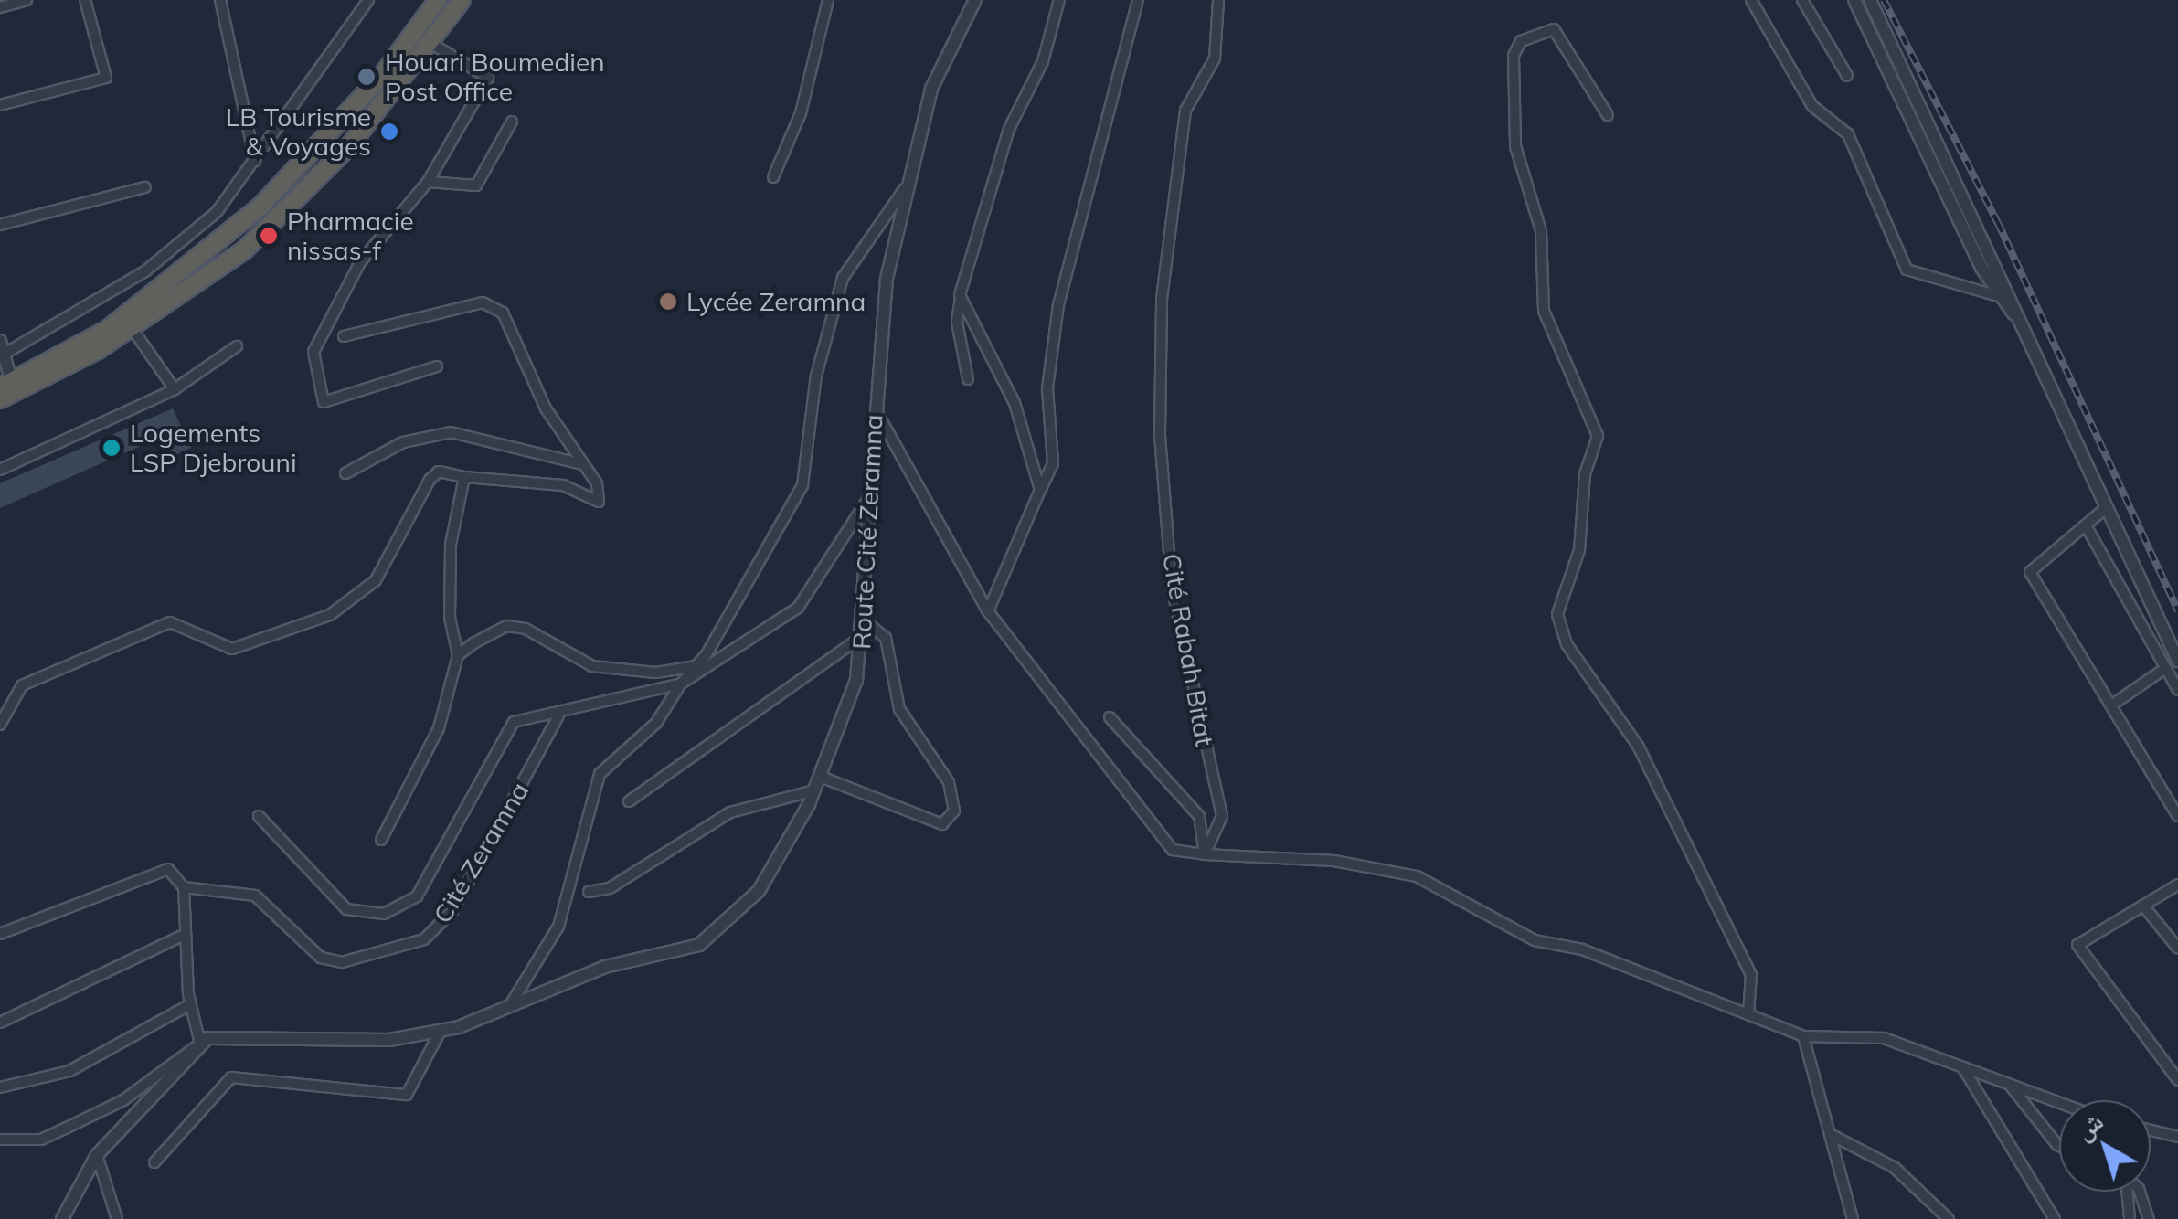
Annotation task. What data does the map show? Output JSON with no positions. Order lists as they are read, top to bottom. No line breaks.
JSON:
{"streets":{"street":["Route Cité Zeramna","Cité Rabah Bitat","Cité Zeramna"]},"crossings":[["Route Cité Zeramna","Cité Zeramna"]],"places":["Houari Boumedien Post Office","LB Tourisme & Voyages","Pharmacie nissas-f","Lycée Zeramna","Logements LSP Djebrouni"],"north":"top left"}
